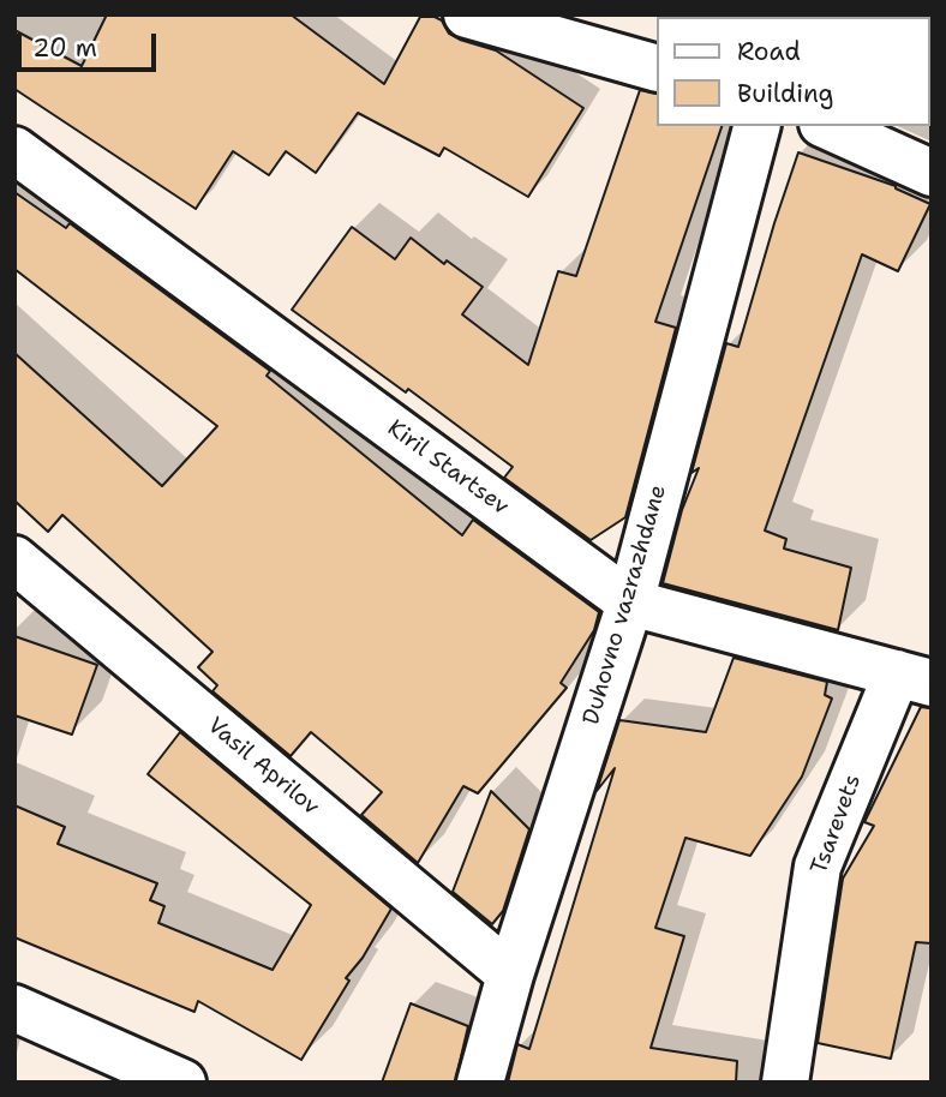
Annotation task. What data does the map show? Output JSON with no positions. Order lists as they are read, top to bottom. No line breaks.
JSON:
{"streets":{"street":["Kiril Startsev","Duhovno vazrazhdane","Vasil Aprilov","Tsarevets"]},"crossings":[["Kiril Startsev","Duhovno vazrazhdane"],["Kiril Startsev","Tsarevets"],["Duhovno vazrazhdane","Vasil Aprilov"]],"legend":["Road","Building"],"scale_bar":"20 m"}
